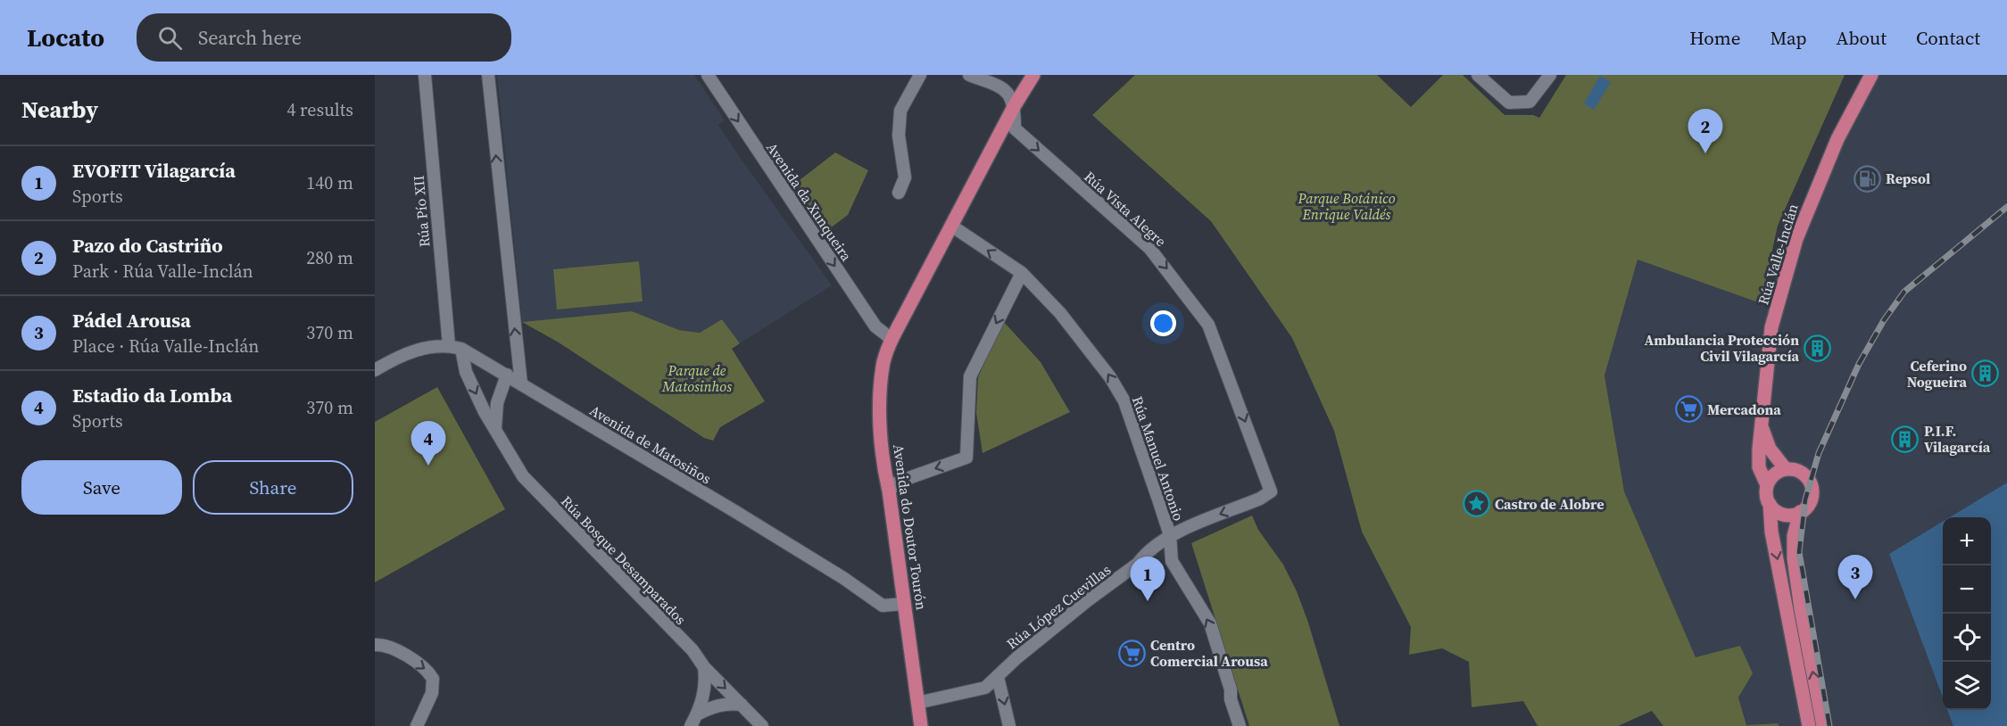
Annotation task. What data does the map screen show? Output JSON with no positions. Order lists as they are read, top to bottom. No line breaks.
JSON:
{"streets":{"main road":["Rúa Valle-Inclán","Avenida do Doutor Tourón"],"street":["Avenida da Xunqueira","Rúa Vista Alegre","Rúa Pío XII","Avenida de Matosiños","Rúa Manuel Antonio","Rúa Bosque Desamparados","Rúa López Cuevillas"]},"crossings":[["Avenida da Xunqueira","Avenida do Doutor Tourón"],["Rúa Vista Alegre","Avenida do Doutor Tourón"],["Rúa Vista Alegre","Rúa López Cuevillas"],["Rúa Pío XII","Avenida de Matosiños"],["Rúa Pío XII","Rúa Bosque Desamparados"],["Avenida de Matosiños","Avenida do Doutor Tourón"],["Avenida de Matosiños","Rúa Bosque Desamparados"],["Rúa Manuel Antonio","Avenida do Doutor Tourón"],["Rúa Manuel Antonio","Rúa López Cuevillas"],["Avenida do Doutor Tourón","Rúa López Cuevillas"]],"one_way":["Avenida da Xunqueira","Rúa Vista Alegre","Rúa Manuel Antonio"],"parks":["Parque Botánico Enrique Valdés","Parque de Matosinhos"],"places":{"fuel station":["Repsol"],"building":["Ambulancia Protección Civil Vilagarcía","Ceferino Nogueira","P.I.F. Vilagarcía"],"supermarket":["Mercadona","Centro Comercial Arousa"],"place":["Castro de Alobre"]},"page":{"header":"Locato","search":"Search here","nav":["Home","Map","About","Contact"],"heading":["Nearby","4 results"],"pins":["2","4","3","1"],"list":[{"mark":"1","name":"EVOFIT Vilagarcía","note":"Sports","value":"140 m"},{"mark":"2","name":"Pazo do Castriño","note":"Park · Rúa Valle-Inclán","value":"280 m"},{"mark":"3","name":"Pádel Arousa","note":"Place · Rúa Valle-Inclán","value":"370 m"},{"mark":"4","name":"Estadio da Lomba","note":"Sports","value":"370 m"}],"buttons":["Save","Share"],"map_buttons":["+","−"]}}
